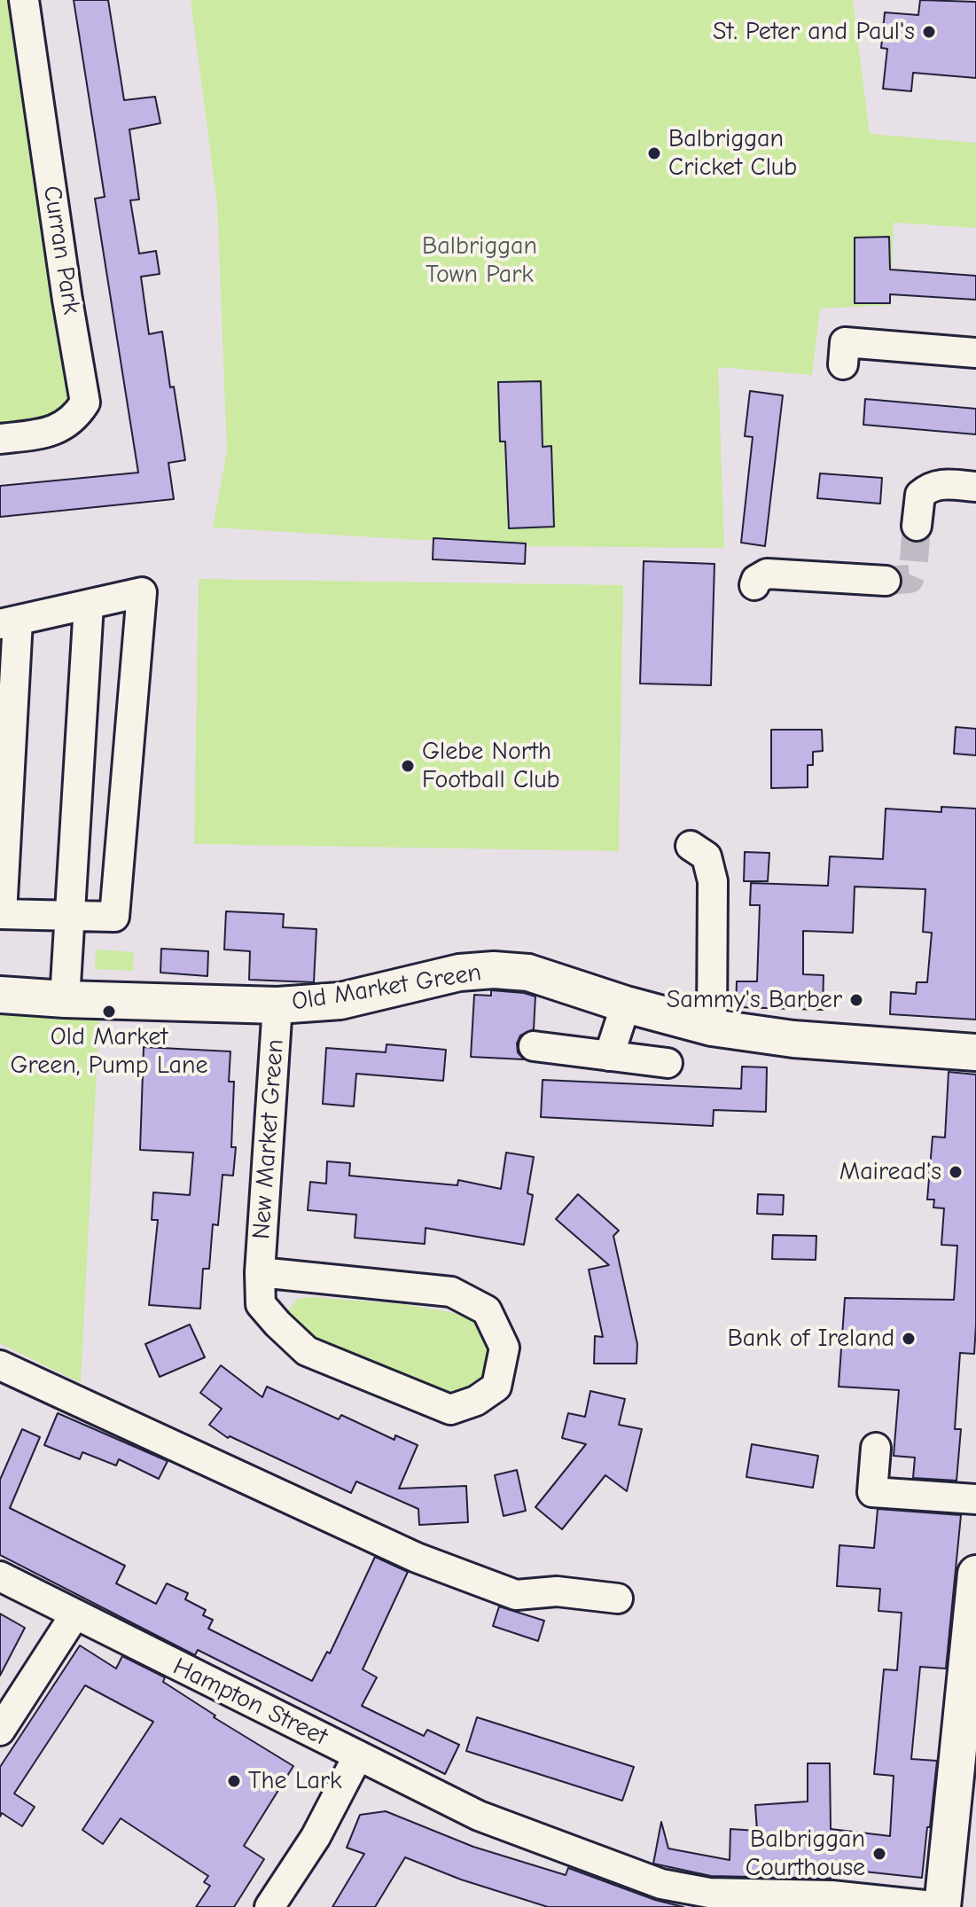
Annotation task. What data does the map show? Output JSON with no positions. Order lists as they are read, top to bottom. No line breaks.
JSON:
{"streets":{"main road":["Old Market Green"],"street":["Curran Park","New Market Green","Hampton Street"]},"crossings":[["Old Market Green","New Market Green"]],"parks":["Balbriggan Town Park"],"places":["St. Peter and Paul's","Balbriggan Cricket Club","Glebe North Football Club","Sammy's Barber","Old Market Green, Pump Lane","Mairead's","Bank of Ireland","The Lark","Balbriggan Courthouse"]}
